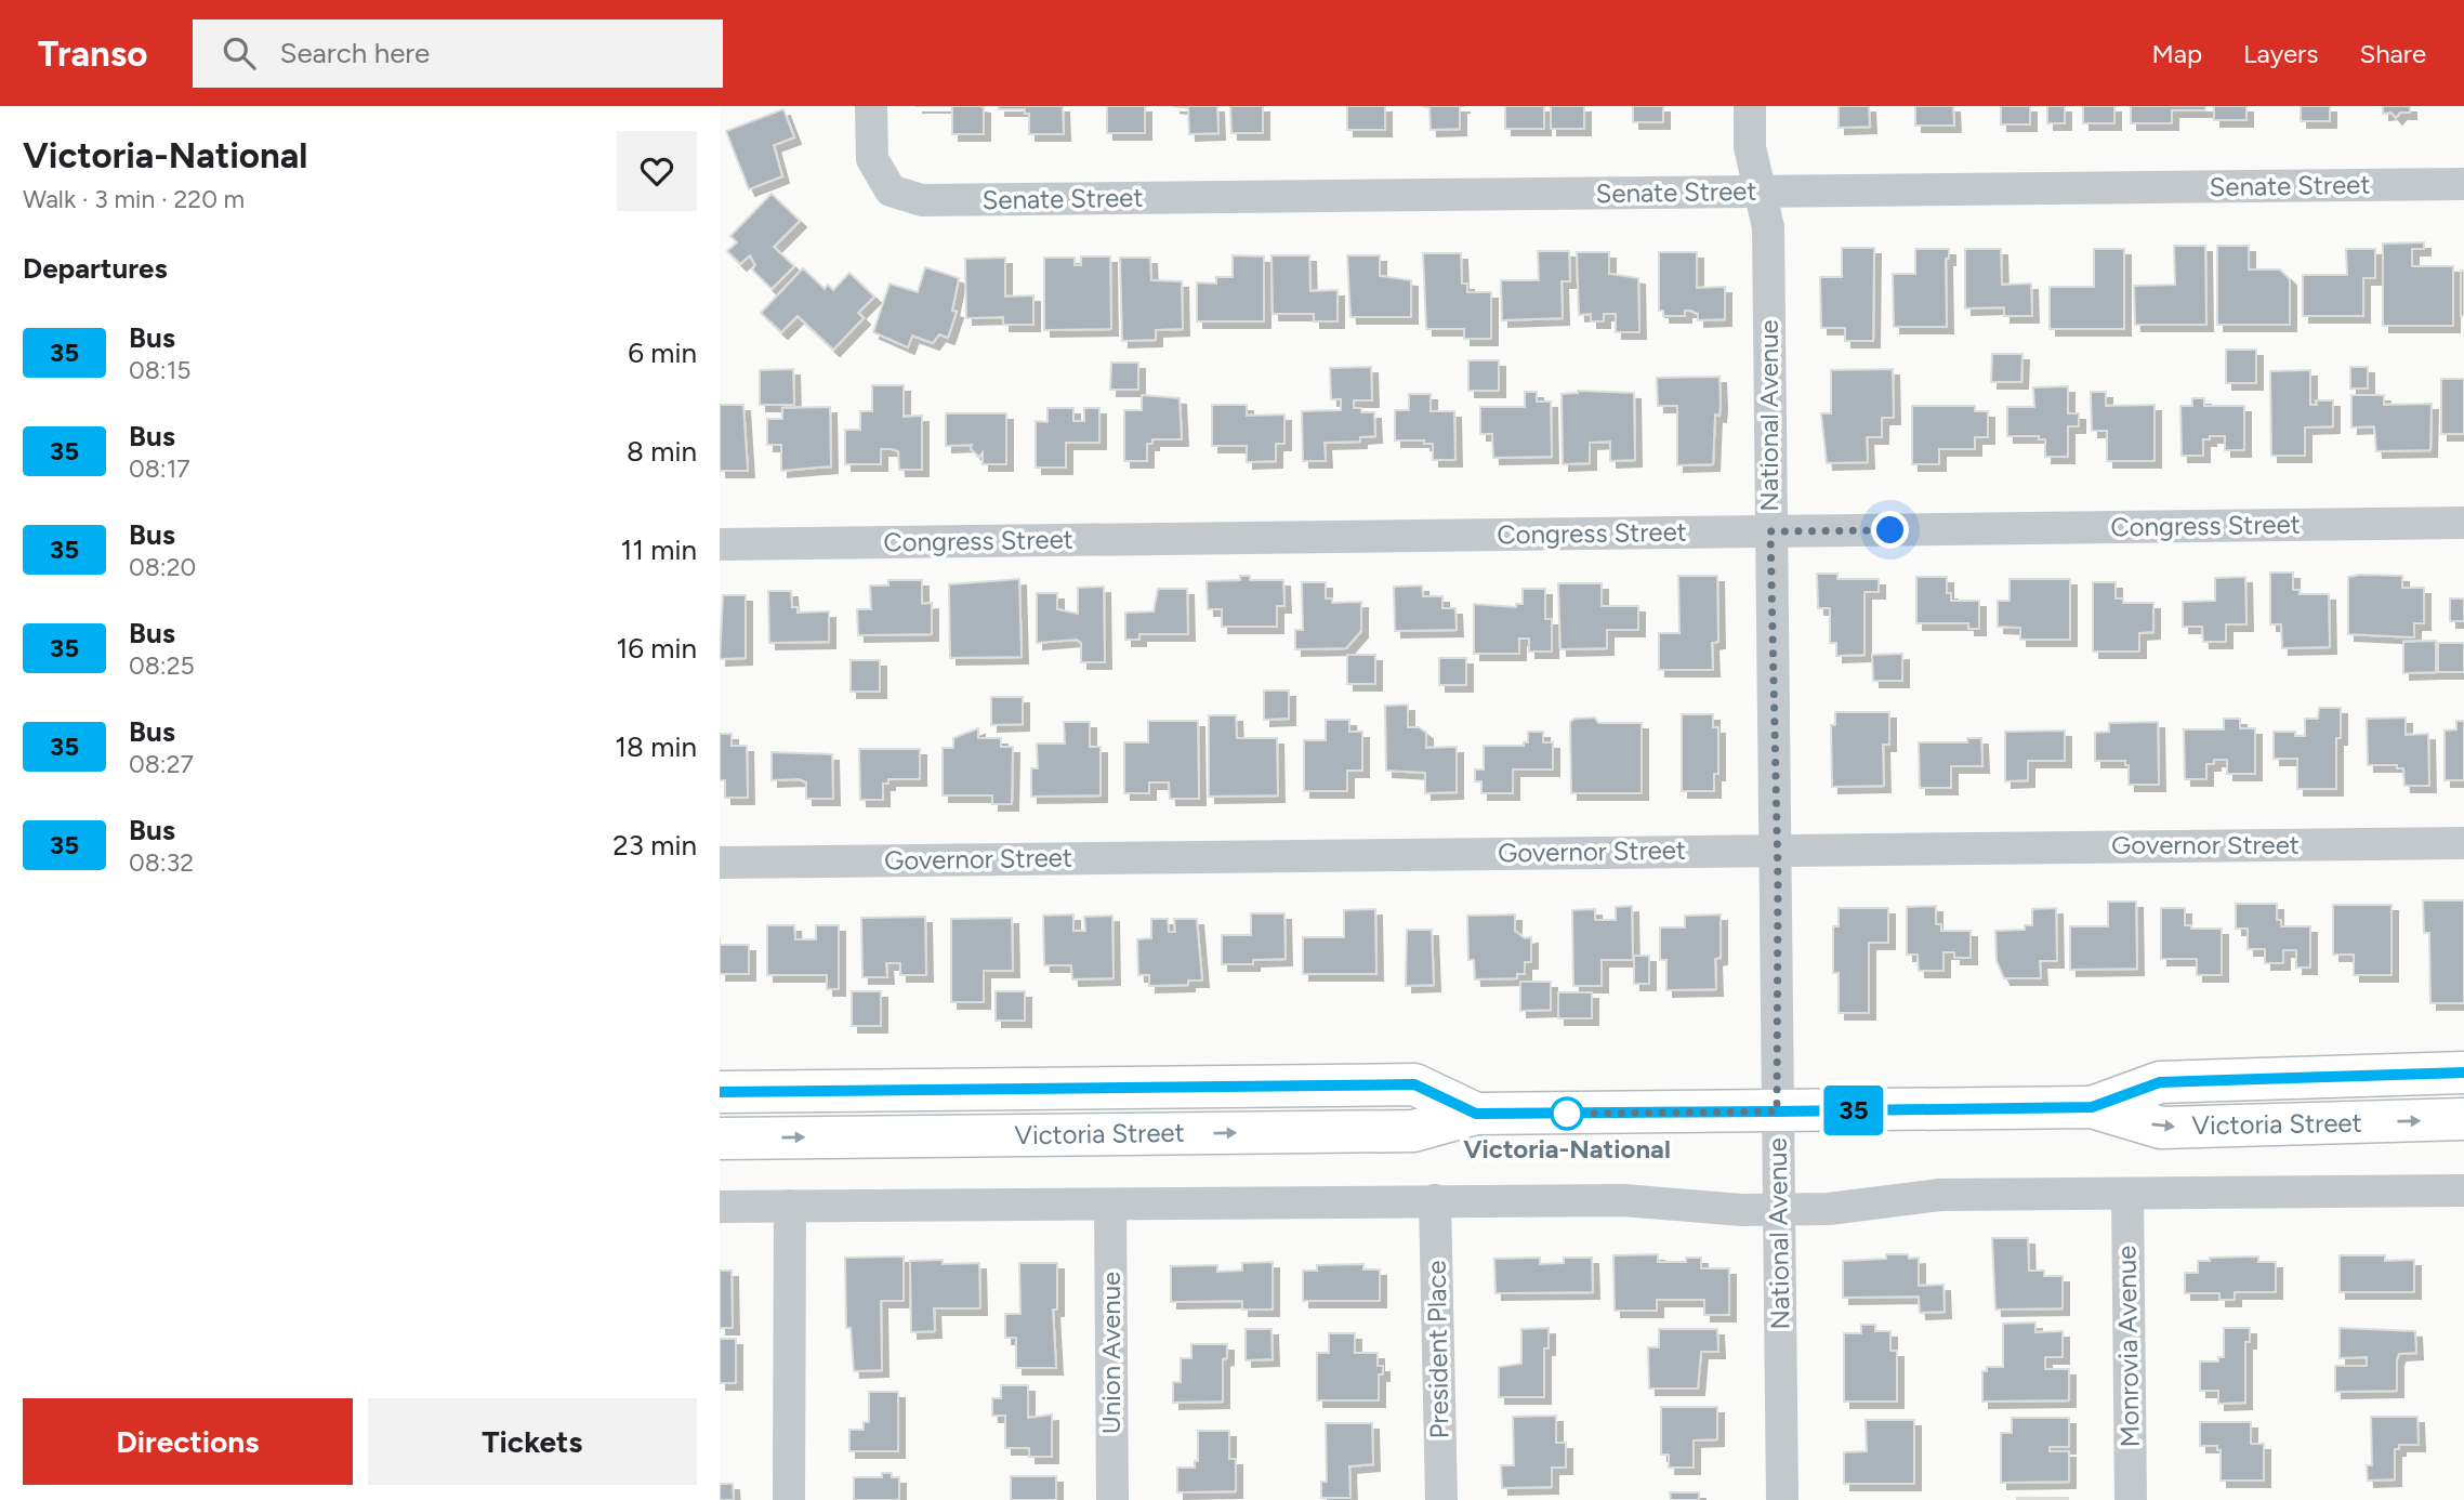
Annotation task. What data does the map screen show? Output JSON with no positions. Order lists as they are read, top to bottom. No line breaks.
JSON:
{"streets":{"main road":["Victoria Street"],"street":["Senate Street","National Avenue","Congress Street","Governor Street","Monrovia Avenue","President Place","Union Avenue"]},"crossings":[["Senate Street","National Avenue"],["National Avenue","Congress Street"],["National Avenue","Governor Street"],["National Avenue","Victoria Street"]],"places":["Victoria-National"],"lines":["bus line 35"],"page":{"header":"Transo","search":"Search here","nav":["Map","Layers","Share"],"heading":[["Victoria-National","Walk · 3 min · 220 m"],"Departures"],"on_map":"35","list":[{"mark":"35","name":"Bus","note":"08:15","value":"6 min"},{"mark":"35","name":"Bus","note":"08:17","value":"8 min"},{"mark":"35","name":"Bus","note":"08:20","value":"11 min"},{"mark":"35","name":"Bus","note":"08:25","value":"16 min"},{"mark":"35","name":"Bus","note":"08:27","value":"18 min"},{"mark":"35","name":"Bus","note":"08:32","value":"23 min"}],"buttons":["Directions","Tickets"]}}
